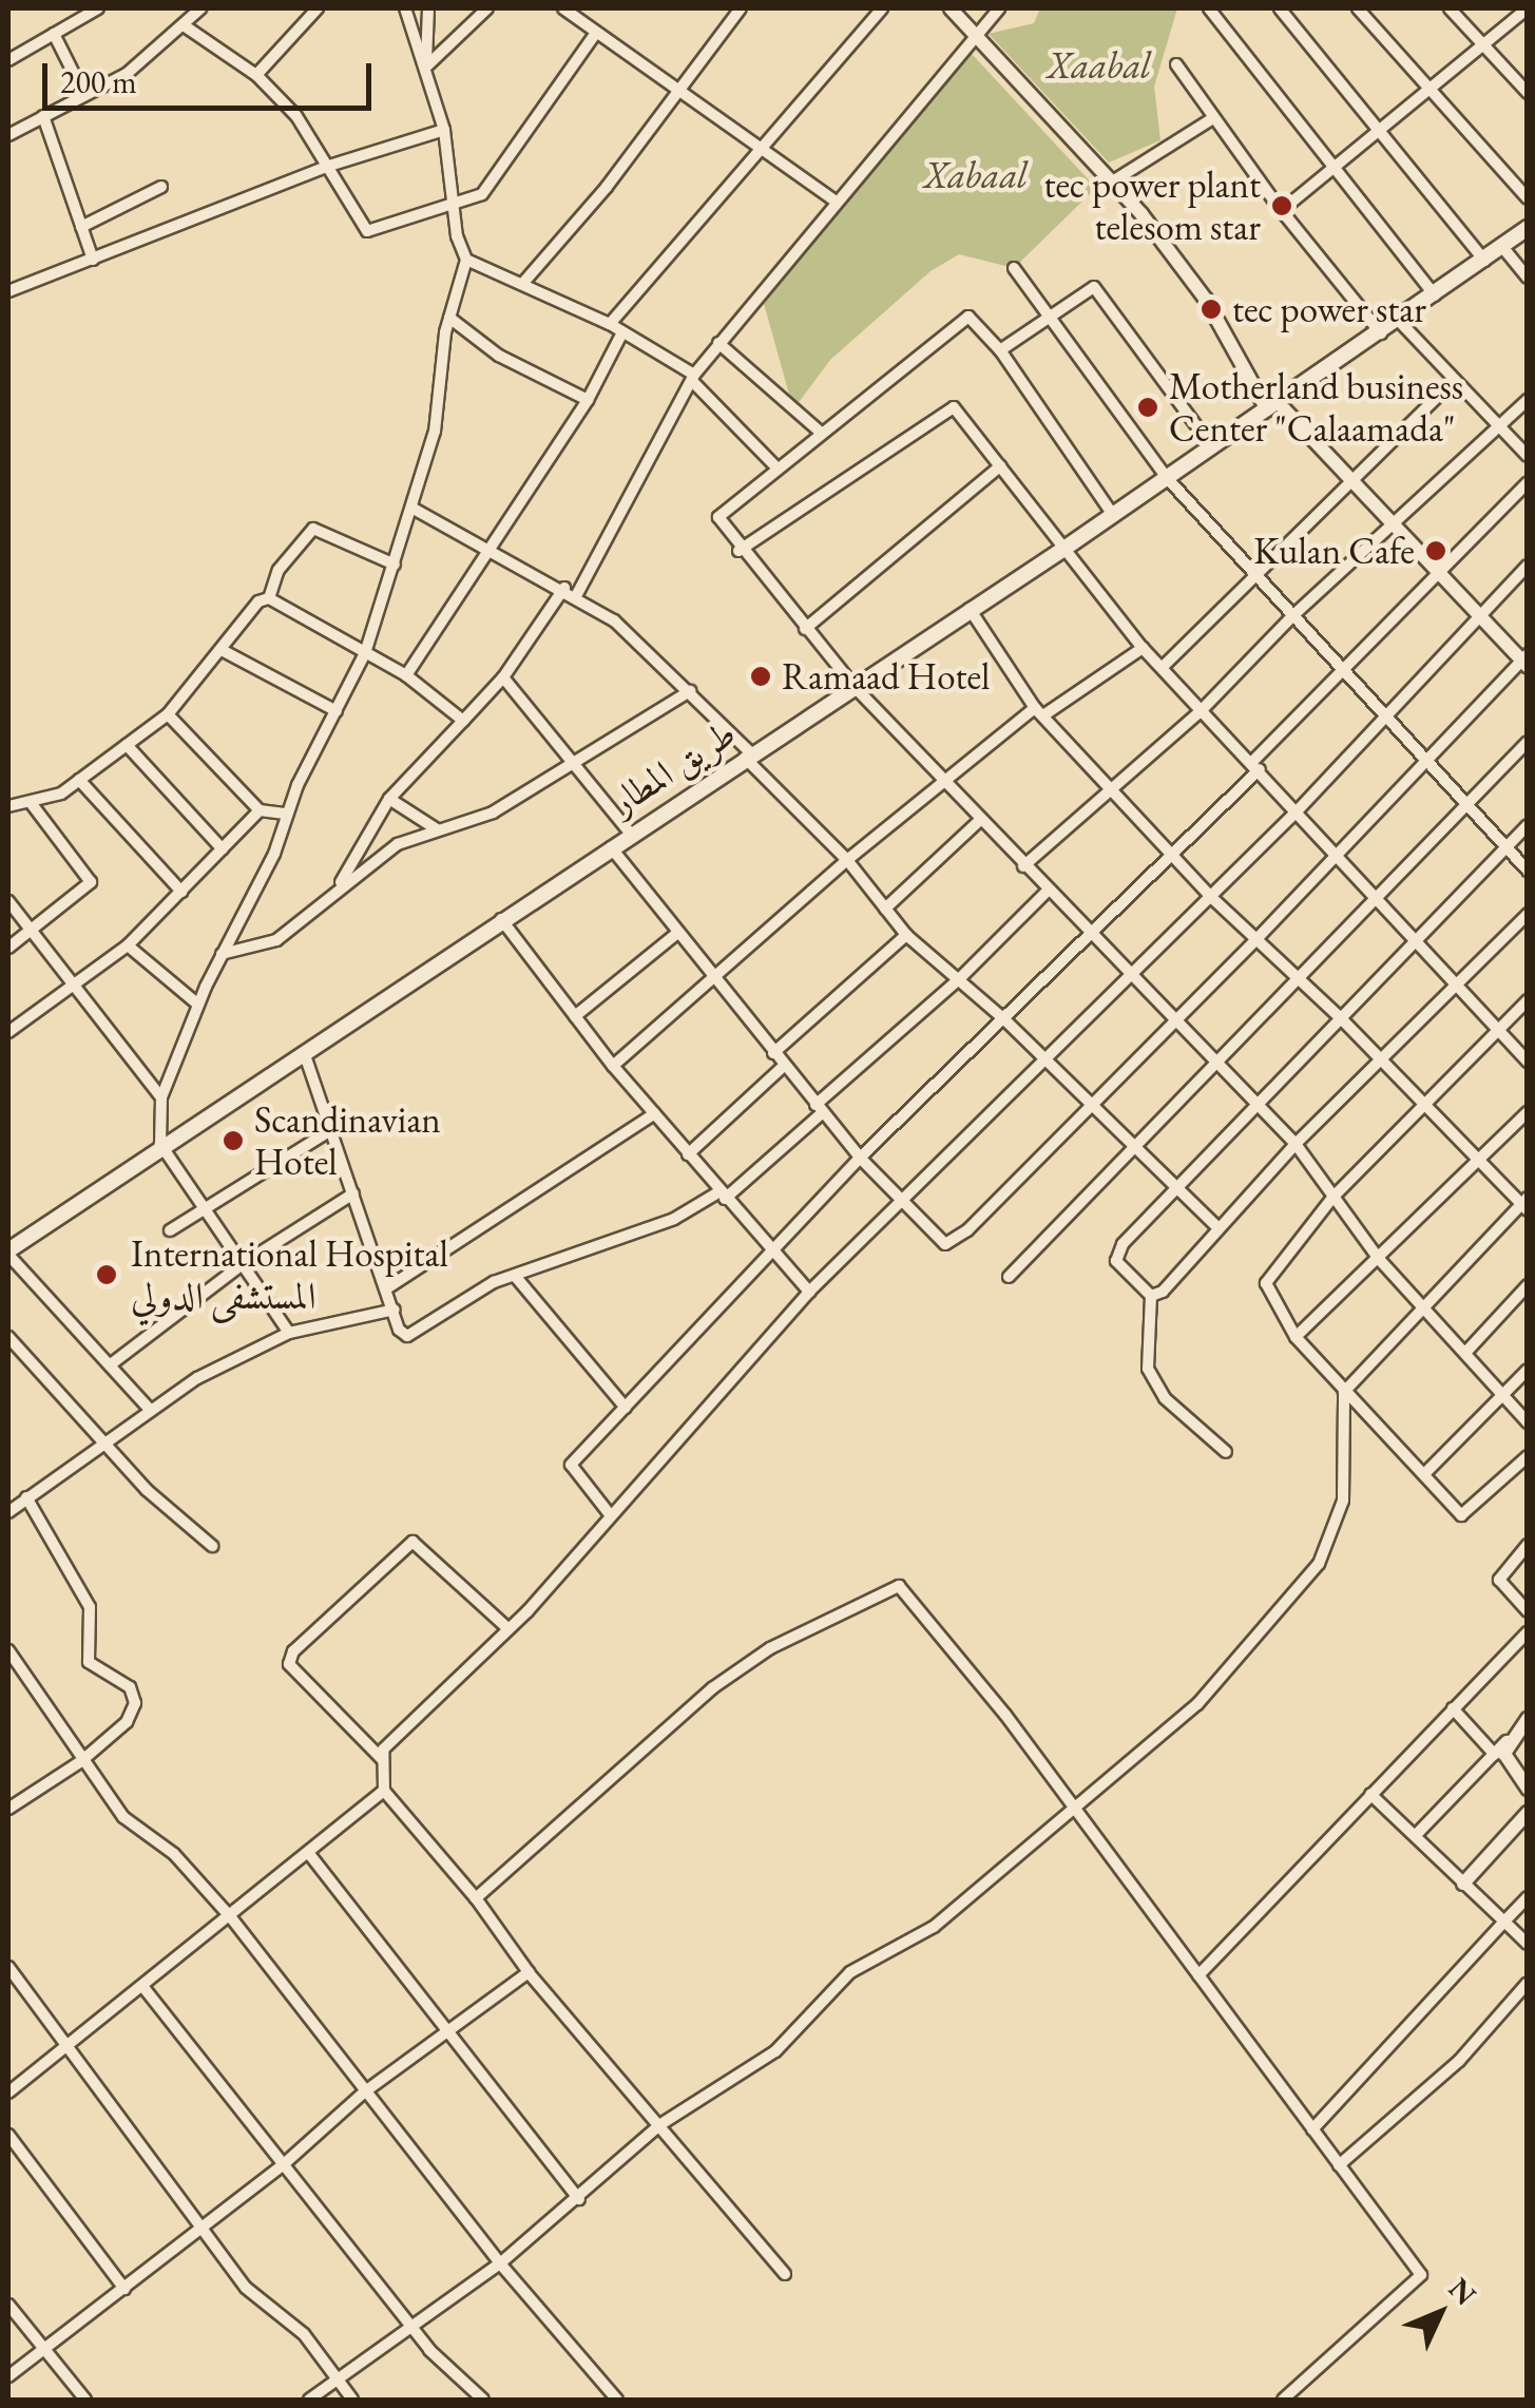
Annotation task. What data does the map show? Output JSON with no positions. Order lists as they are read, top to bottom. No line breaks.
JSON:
{"streets":{"main road":["طريق المطار"]},"parks":["Xaabal","Xabaal"],"places":["tec power plant telesom star","tec power star","Motherland business Center \"Calaamada\"","Kulan Cafe","Ramaad Hotel","Scandinavian Hotel","International Hospital المستشفى الدولي"],"scale_bar":"200 m","north":"top right"}
